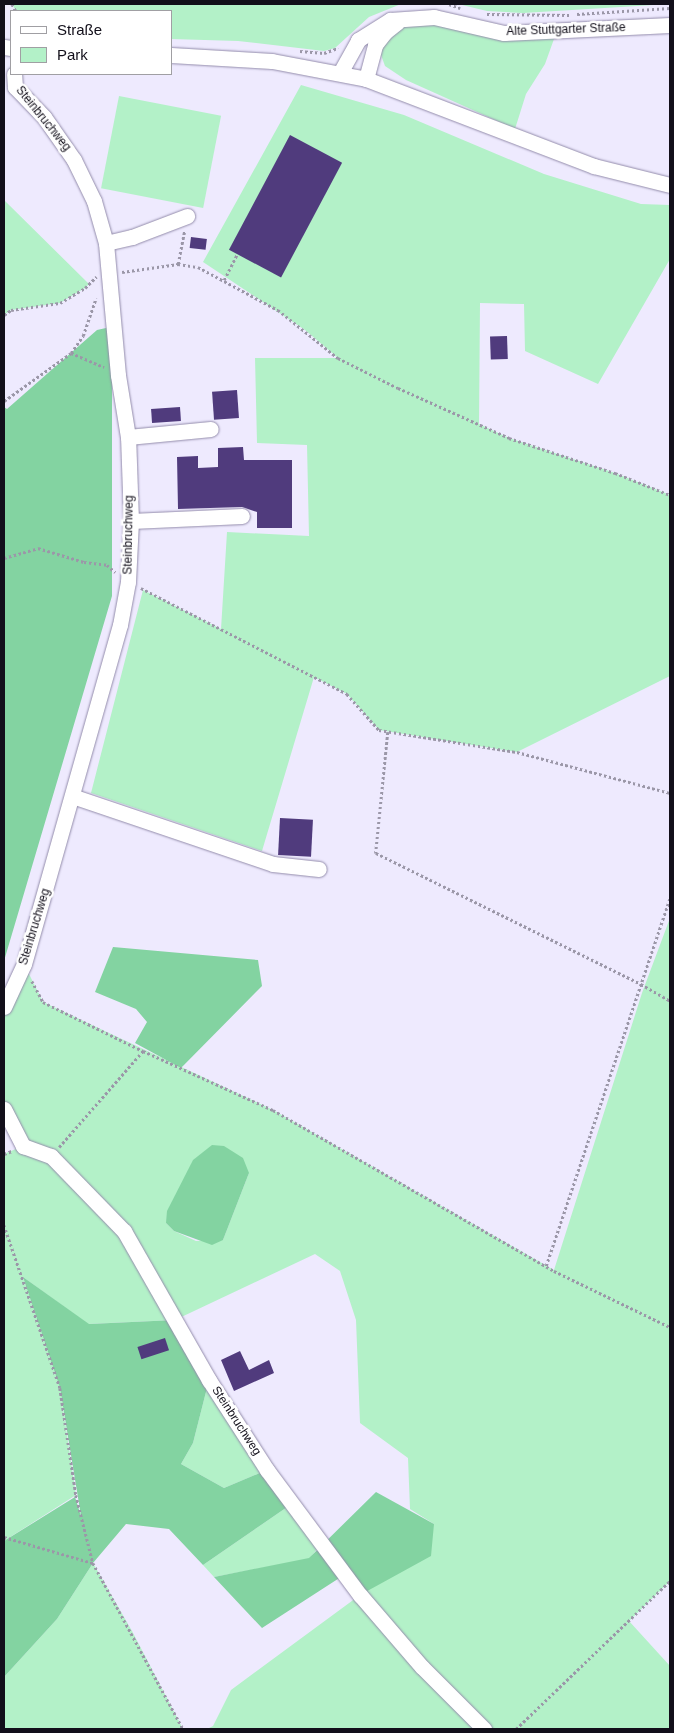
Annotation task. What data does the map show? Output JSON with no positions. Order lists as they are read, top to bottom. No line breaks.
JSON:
{"streets":{"street":["Alte Stuttgarter Straße","Steinbruchweg"]},"legend":["Straße","Park"]}
